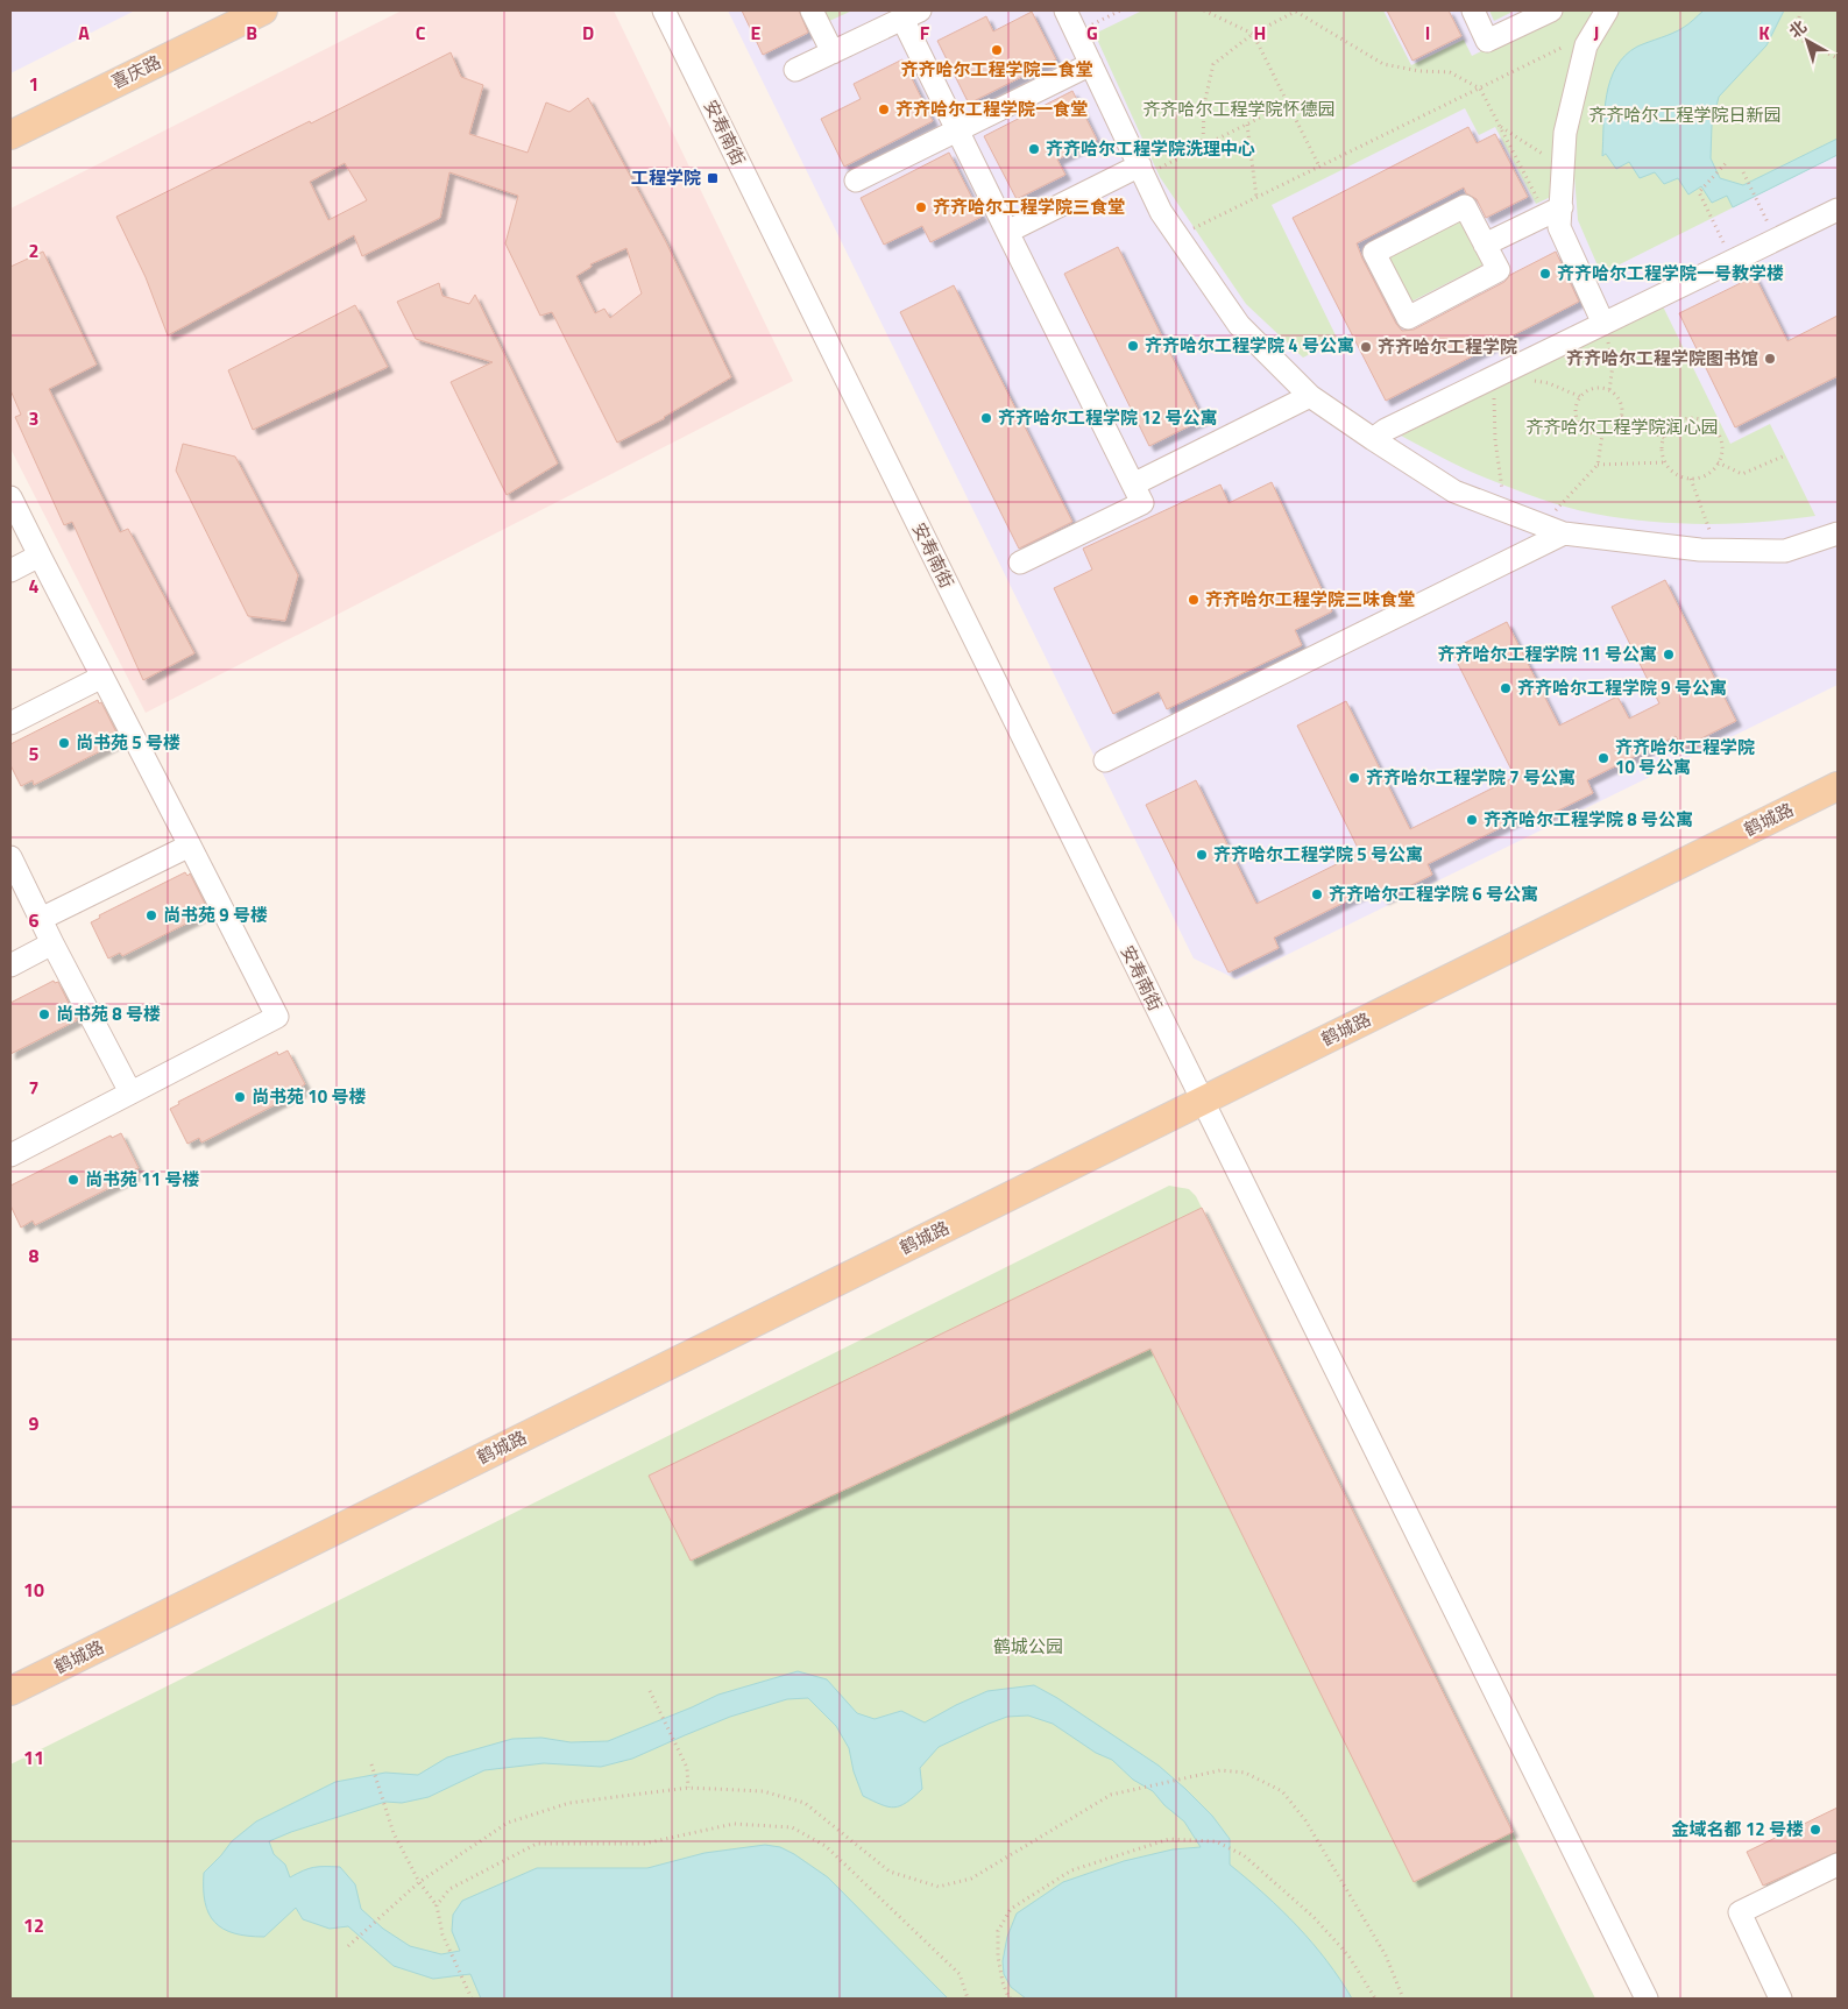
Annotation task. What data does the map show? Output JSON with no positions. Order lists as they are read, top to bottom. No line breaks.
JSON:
{"streets":{"main road":["喜庆路","鹤城路"],"street":["安寿南街"]},"crossings":[["安寿南街","鹤城路"]],"parks":["齐齐哈尔工程学院怀德园","齐齐哈尔工程学院日新园","齐齐哈尔工程学院润心园","鹤城公园"],"places":{"other":["齐齐哈尔工程学院二食堂","齐齐哈尔工程学院一食堂","齐齐哈尔工程学院洗理中心","齐齐哈尔工程学院三食堂","齐齐哈尔工程学院一号教学楼","齐齐哈尔工程学院 4 号公寓","齐齐哈尔工程学院","齐齐哈尔工程学院图书馆","齐齐哈尔工程学院 12 号公寓","齐齐哈尔工程学院三味食堂","齐齐哈尔工程学院 11 号公寓","齐齐哈尔工程学院 9 号公寓","尚书苑 5 号楼","齐齐哈尔工程学院 10 号公寓","齐齐哈尔工程学院 7 号公寓","齐齐哈尔工程学院 8 号公寓","齐齐哈尔工程学院 5 号公寓","齐齐哈尔工程学院 6 号公寓","尚书苑 9 号楼","尚书苑 8 号楼","尚书苑 10 号楼","尚书苑 11 号楼","金域名都 12 号楼"],"transit":["工程学院"]},"north":"top left","grid":{"columns":["A","B","C","D","E","F","G","H","I","J","K"],"rows":["1","2","3","4","5","6","7","8","9","10","11","12"]}}
